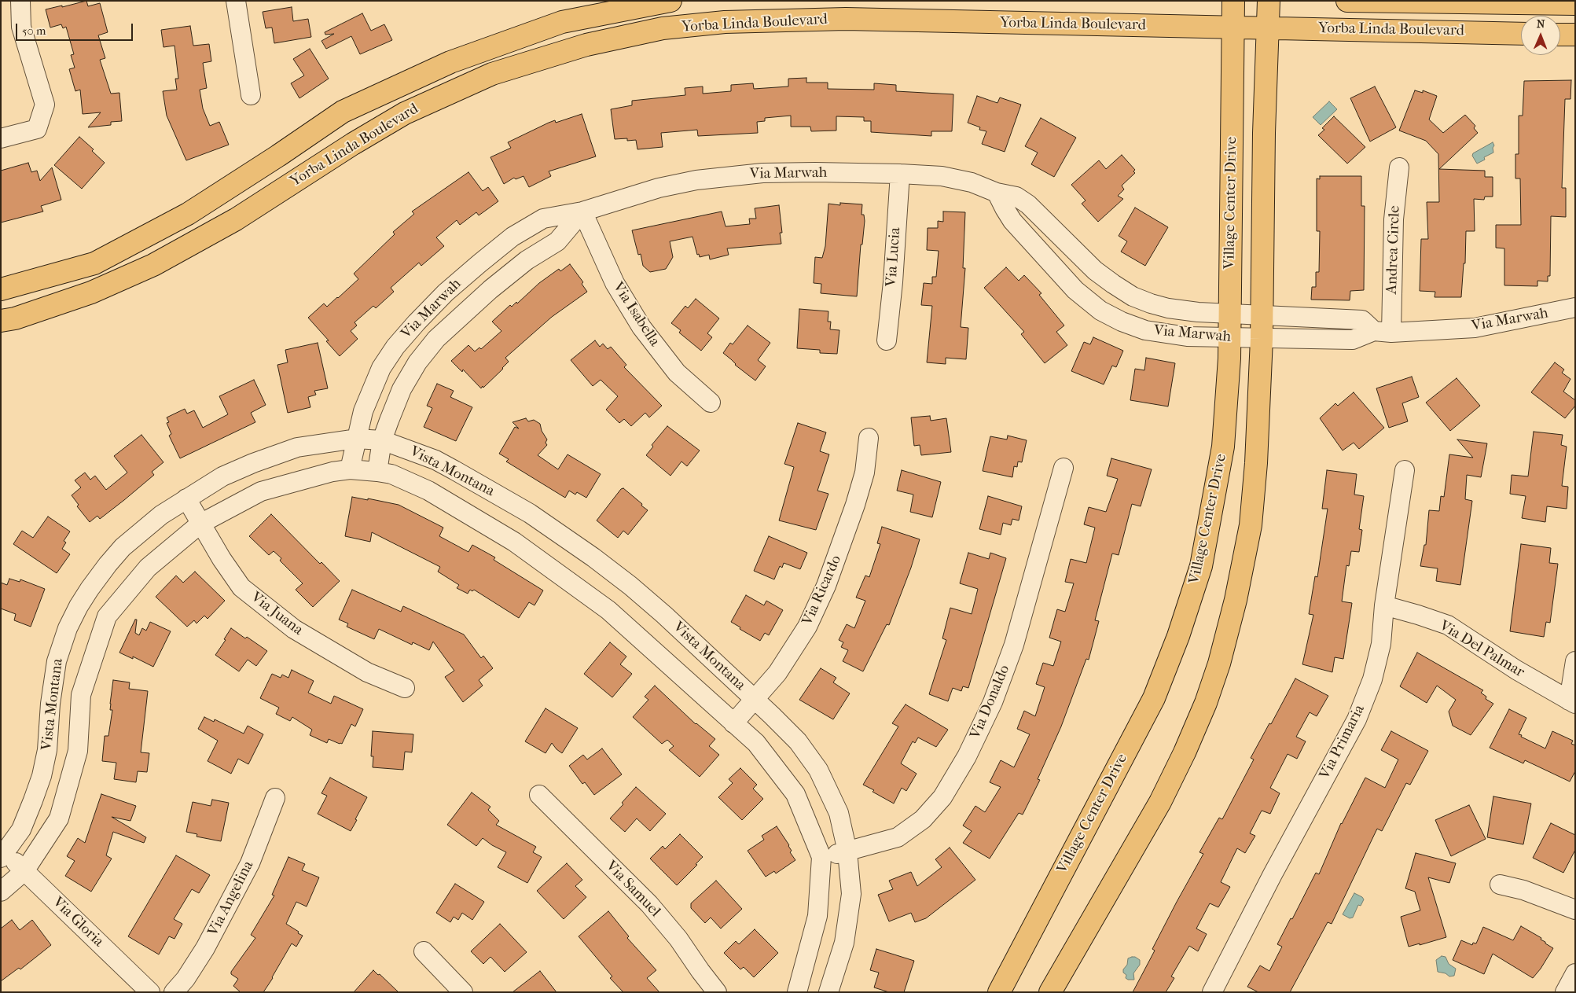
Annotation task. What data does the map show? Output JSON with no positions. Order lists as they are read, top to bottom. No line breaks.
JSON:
{"streets":{"main road":["Yorba Linda Boulevard","Village Center Drive"],"street":["Via Marwah","Andrea Circle","Via Lucia","Via Isabella","Vista Montana","Via Ricardo","Via Juana","Via Del Palmar","Via Donaldo","Via Primaria","Via Samuel","Via Angelina","Via Gloria"]},"crossings":[["Yorba Linda Boulevard","Village Center Drive"],["Via Marwah","Village Center Drive"],["Via Marwah","Andrea Circle"],["Via Marwah","Via Lucia"],["Via Marwah","Via Isabella"],["Via Marwah","Vista Montana"],["Vista Montana","Via Ricardo"],["Vista Montana","Via Juana"],["Vista Montana","Via Donaldo"],["Vista Montana","Via Gloria"],["Via Del Palmar","Via Primaria"]],"scale_bar":"50 m","north":"top"}
